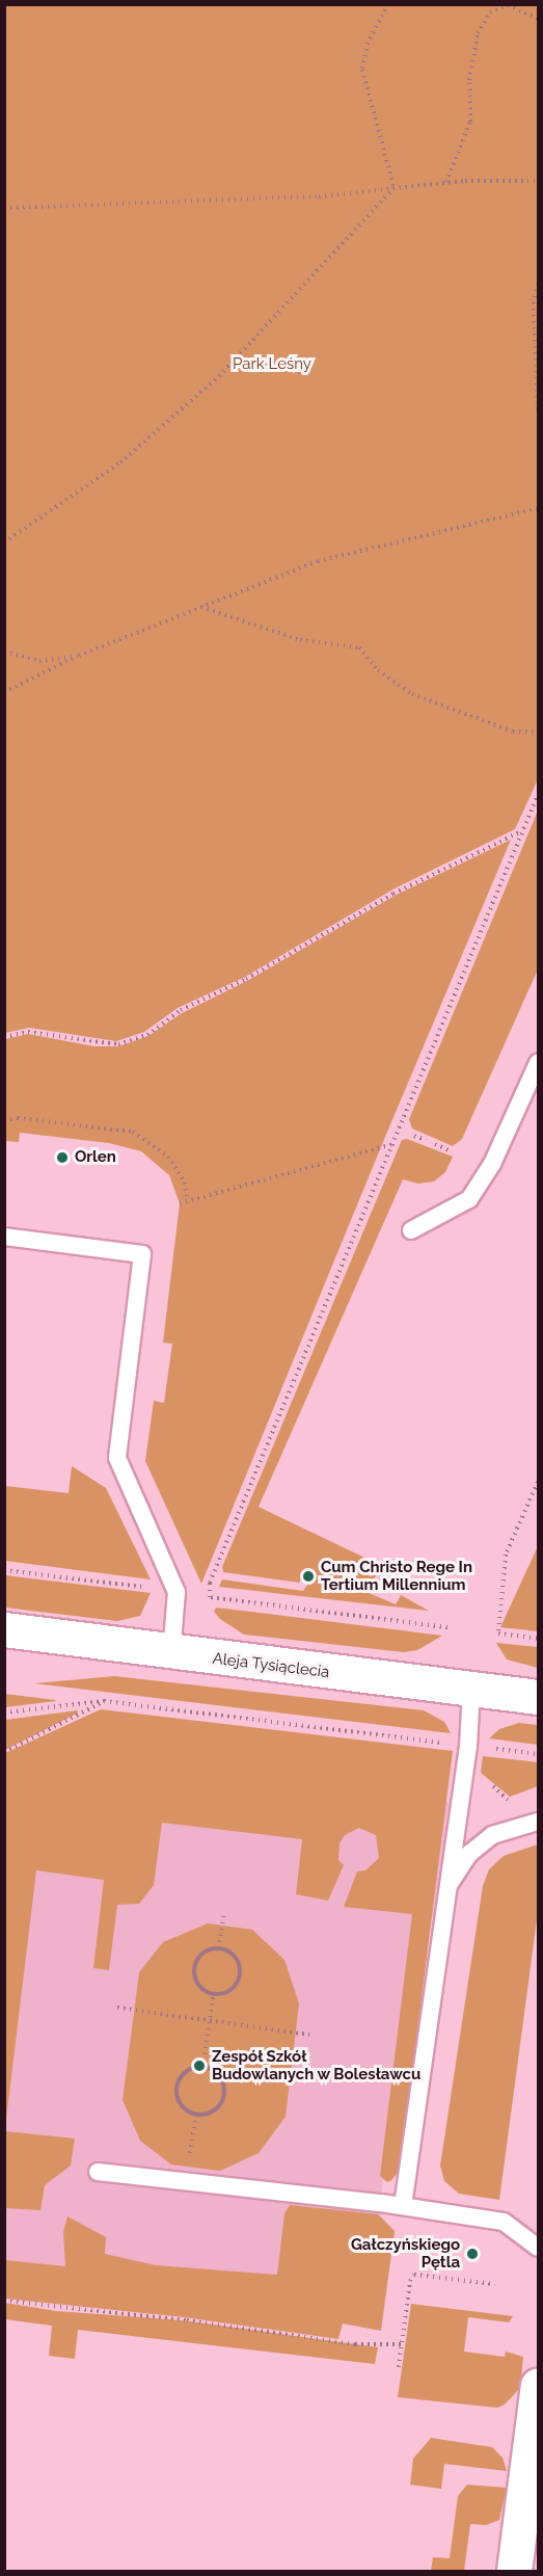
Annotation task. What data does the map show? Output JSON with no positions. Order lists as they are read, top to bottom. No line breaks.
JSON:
{"streets":{"street":["Aleja Tysiąclecia"]},"parks":["Park Leśny"],"places":["Orlen","Cum Christo Rege In Tertium Millennium","Zespół Szkół Budowlanych w Bolesławcu","Gałczyńskiego Pętla"]}
